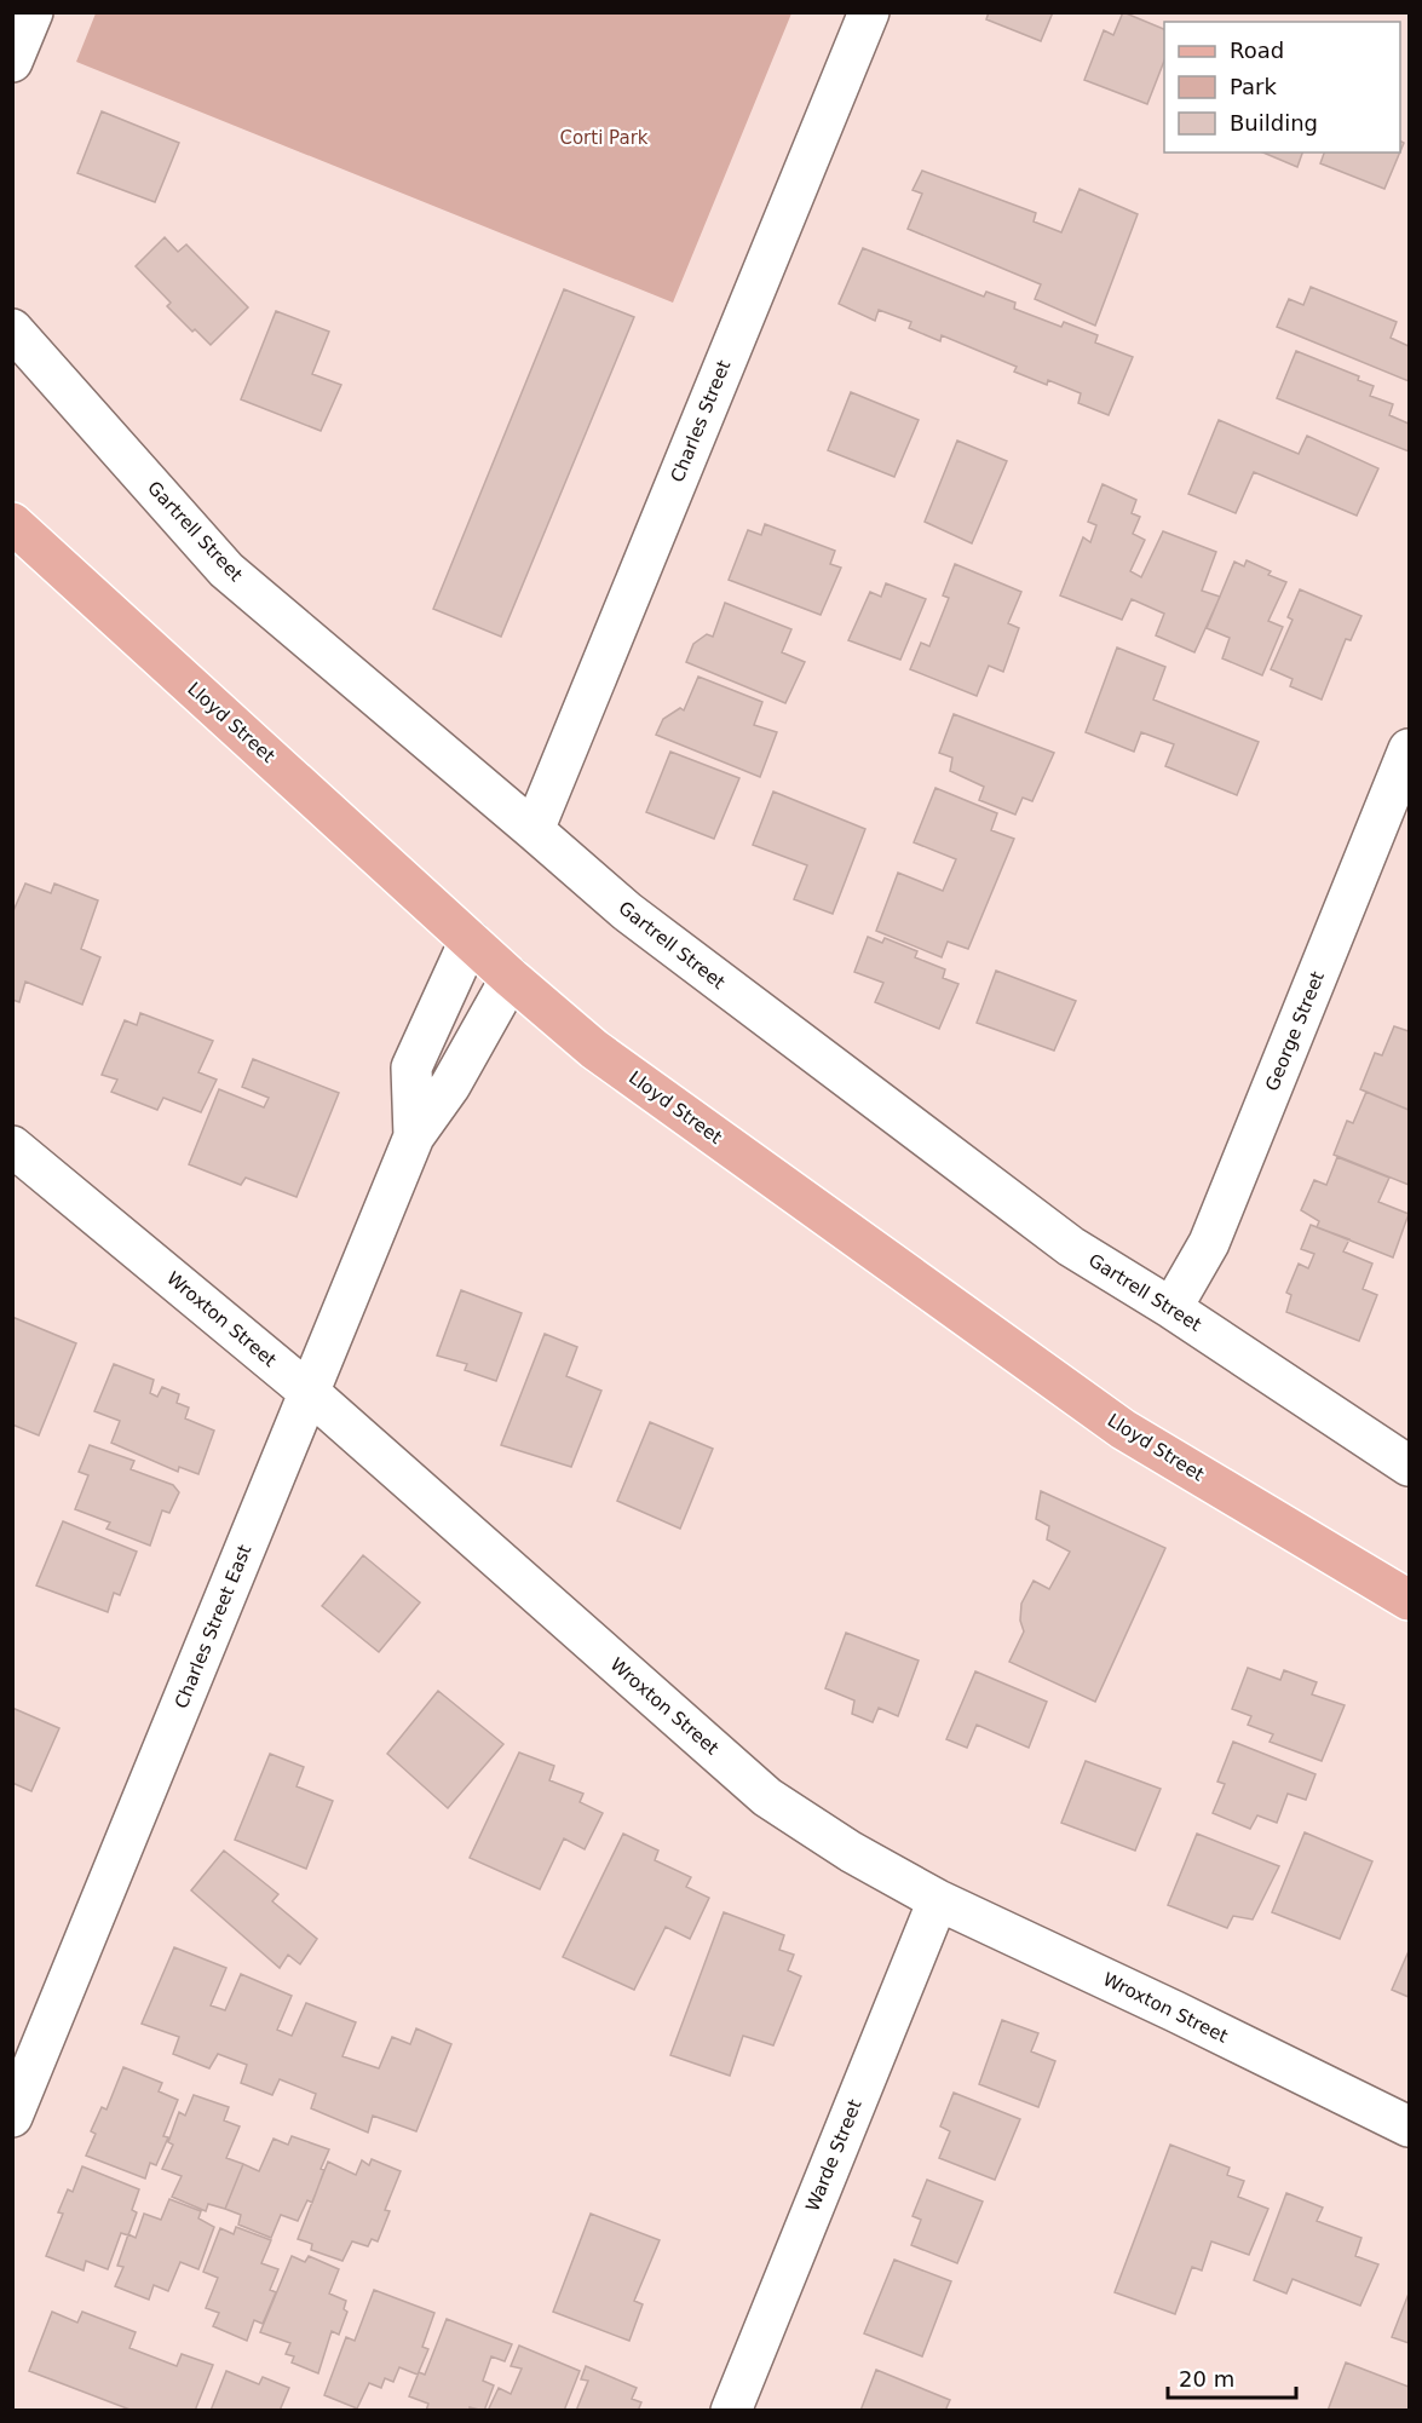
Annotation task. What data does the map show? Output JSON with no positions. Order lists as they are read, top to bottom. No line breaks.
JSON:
{"streets":{"main road":["Lloyd Street"],"street":["Charles Street","Gartrell Street","George Street","Wroxton Street","Charles Street East","Warde Street"]},"crossings":[["Charles Street","Gartrell Street"],["Gartrell Street","George Street"],["Lloyd Street","Charles Street East"],["Wroxton Street","Charles Street East"],["Wroxton Street","Warde Street"]],"parks":["Corti Park"],"legend":["Road","Park","Building"],"scale_bar":"20 m"}
